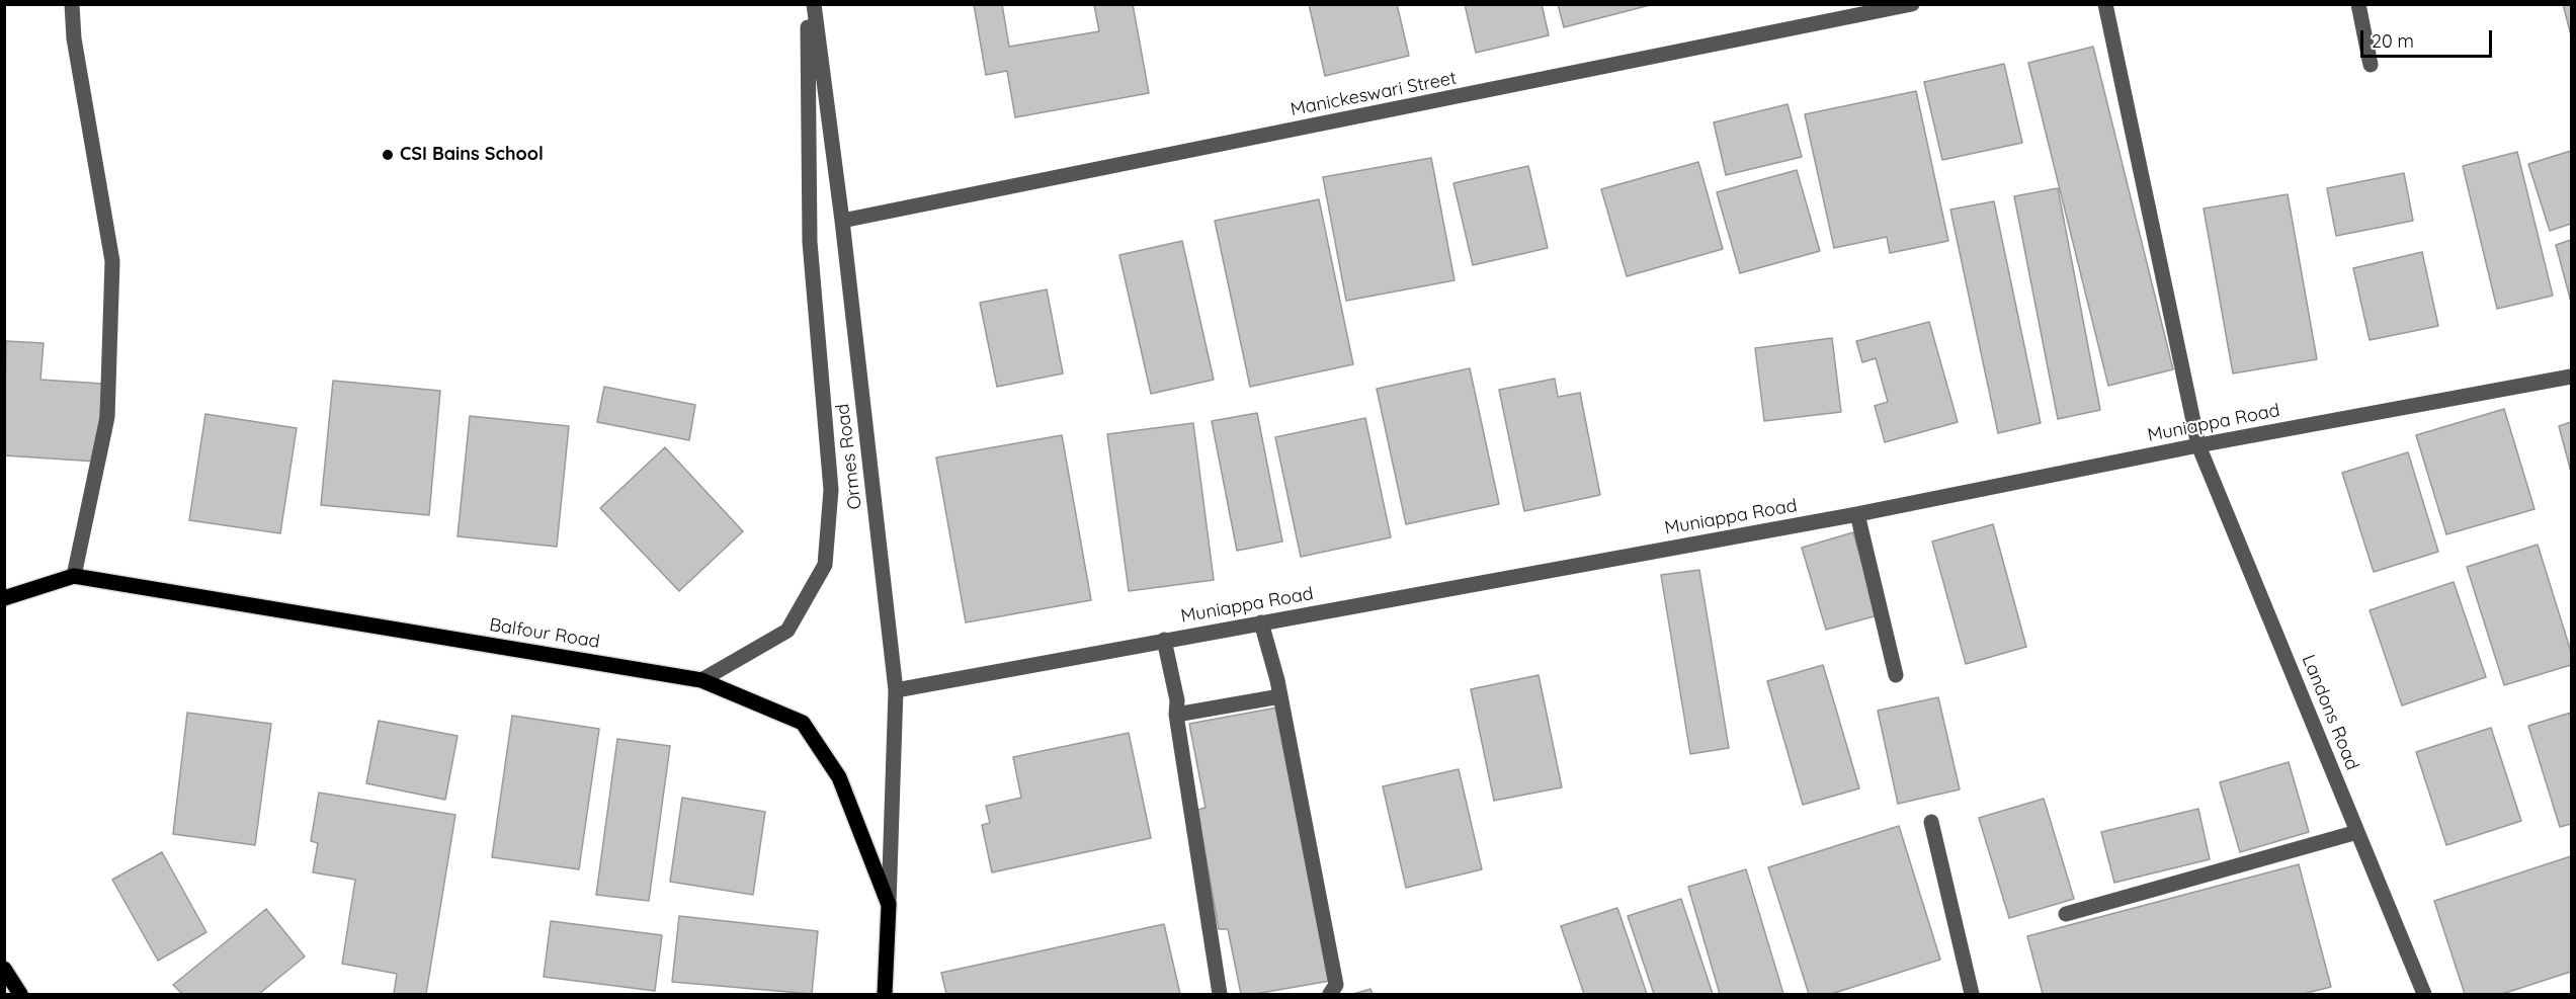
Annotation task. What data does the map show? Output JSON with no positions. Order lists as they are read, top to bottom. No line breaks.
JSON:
{"streets":{"main road":["Balfour Road"],"street":["Manickeswari Street","Muniappa Road","Ormes Road","Landons Road"]},"crossings":[["Manickeswari Street","Ormes Road"],["Muniappa Road","Ormes Road"],["Muniappa Road","Landons Road"],["Ormes Road","Balfour Road"]],"places":["CSI Bains School"],"scale_bar":"20 m"}
